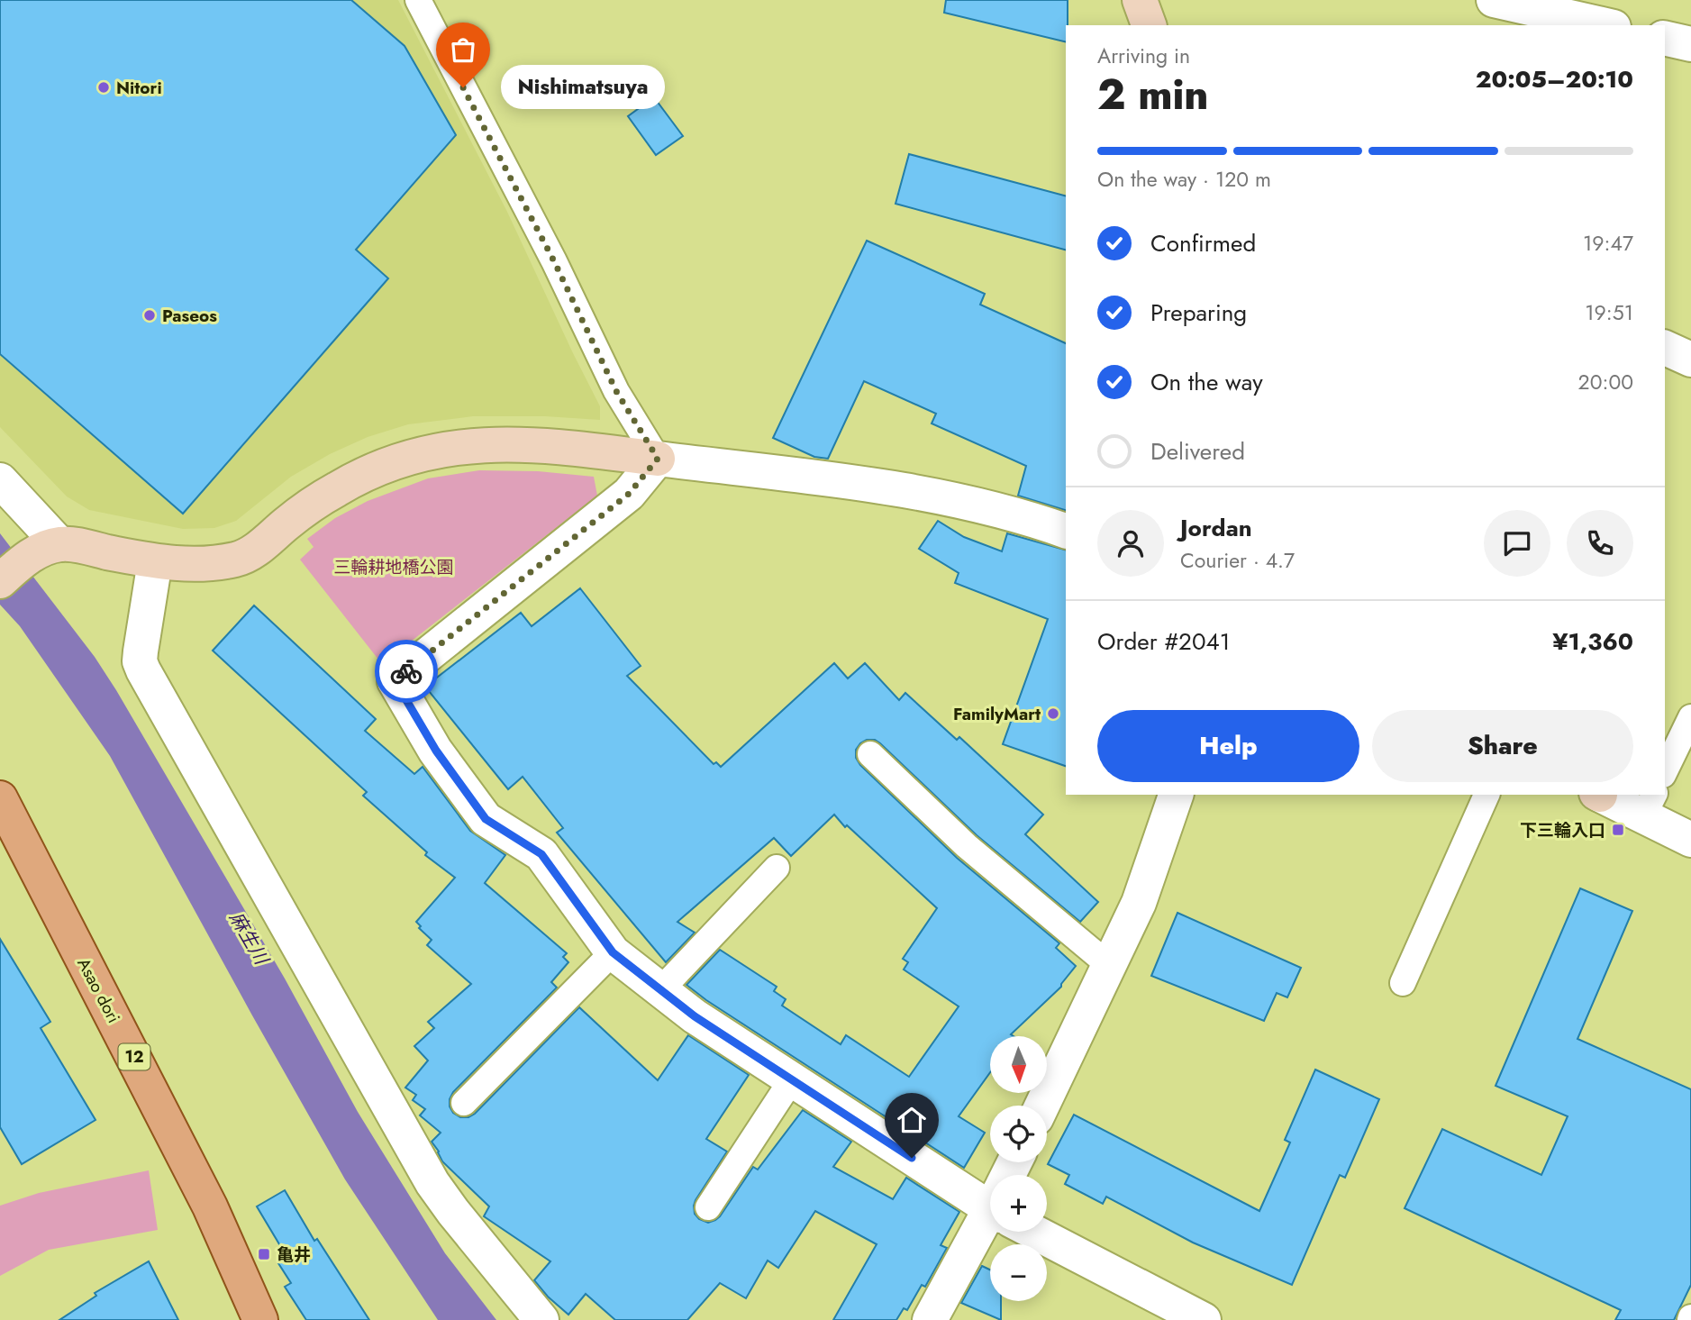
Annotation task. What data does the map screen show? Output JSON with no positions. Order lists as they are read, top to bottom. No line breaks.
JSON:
{"streets":{"main road":["Asao dori","12"]},"water":["麻生川"],"parks":["三輪耕地橋公園"],"places":{"other":["Nitori","Nishimatsuya","Paseos","FamilyMart"],"transit":["下三輪入口","亀井"]},"north":"bottom","page":{"heading":["2 min","Arriving in","20:05–20:10"],"panel":["Jordan","Courier · 4.7","Order #2041","¥1,360"],"bubble":"Nishimatsuya","bar":"On the way · 120 m","list":[["Confirmed","19:47"],["Preparing","19:51"],["On the way","20:00"],"Delivered"],"buttons":["Help","Share"],"map_buttons":["+","−"]}}
